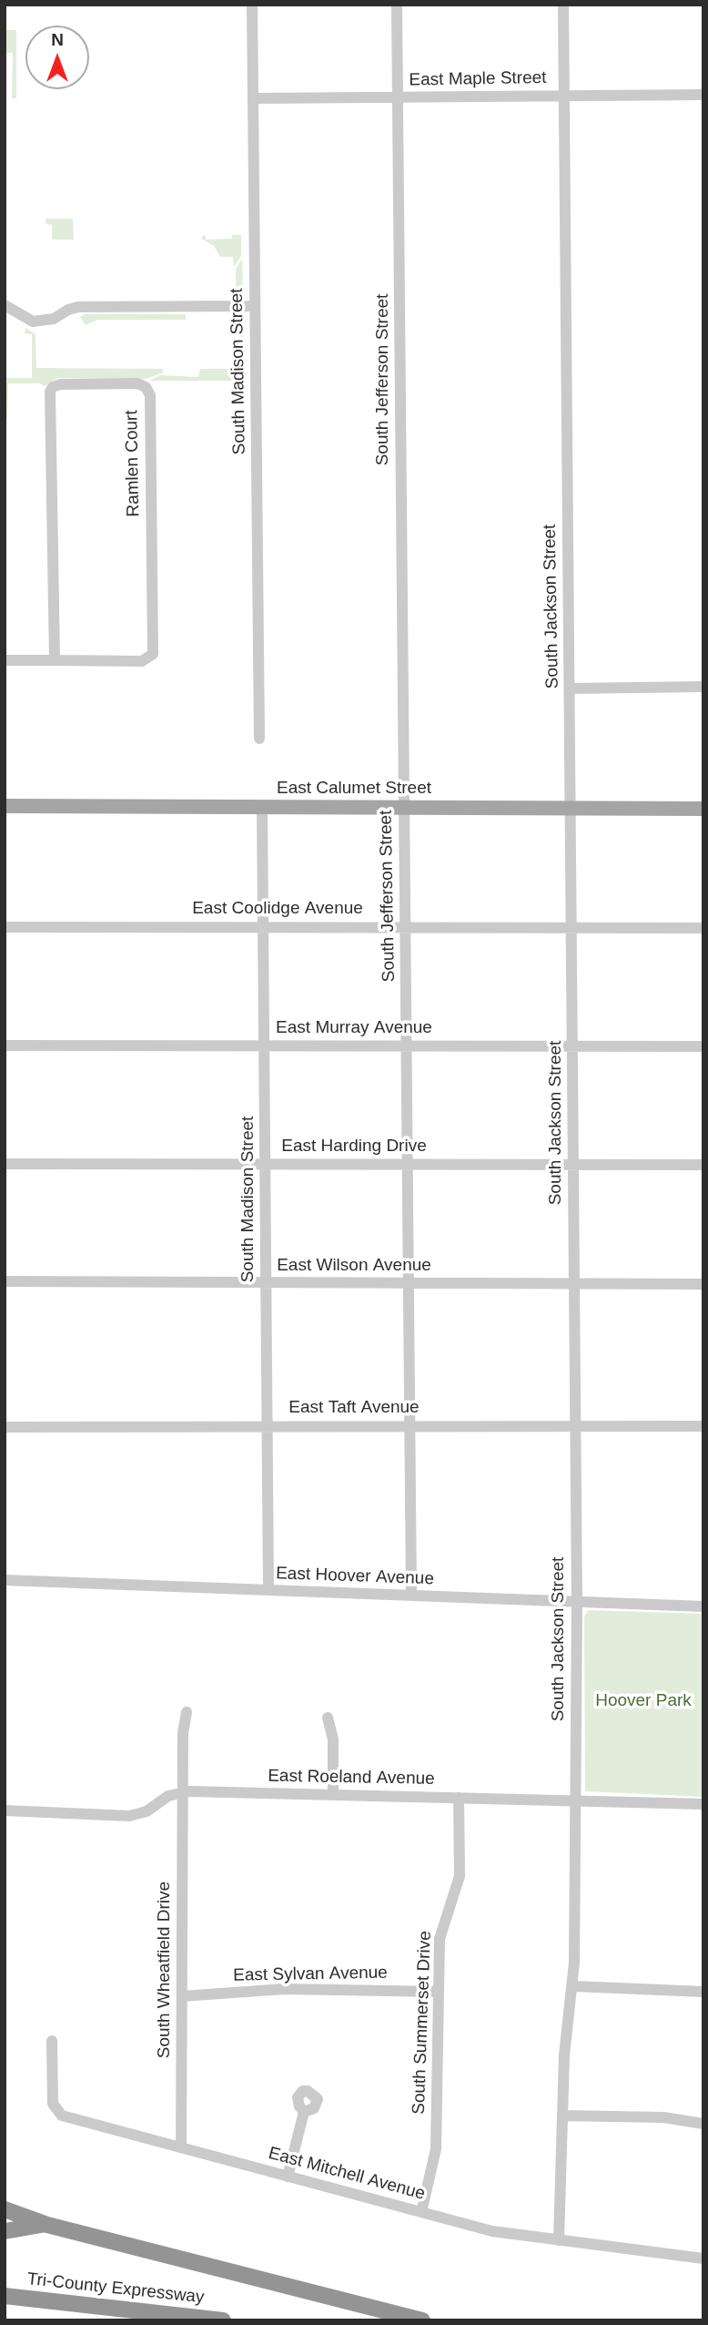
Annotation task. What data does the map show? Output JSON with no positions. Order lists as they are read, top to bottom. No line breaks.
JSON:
{"streets":{"highway":["Tri-County Expressway"],"main road":["East Calumet Street"],"street":["East Maple Street","South Madison Street","South Jefferson Street","Ramlen Court","South Jackson Street","East Coolidge Avenue","East Murray Avenue","East Harding Drive","East Wilson Avenue","East Taft Avenue","East Hoover Avenue","East Roeland Avenue","South Wheatfield Drive","East Sylvan Avenue","South Summerset Drive","East Mitchell Avenue"]},"crossings":[["East Maple Street","South Madison Street"],["East Maple Street","South Jefferson Street"],["East Maple Street","South Jackson Street"],["South Madison Street","East Calumet Street"],["South Madison Street","East Coolidge Avenue"],["South Madison Street","East Murray Avenue"],["South Madison Street","East Harding Drive"],["South Madison Street","East Wilson Avenue"],["South Madison Street","East Taft Avenue"],["South Madison Street","East Hoover Avenue"],["South Jefferson Street","East Calumet Street"],["South Jefferson Street","East Coolidge Avenue"],["South Jefferson Street","East Murray Avenue"],["South Jefferson Street","East Harding Drive"],["South Jefferson Street","East Wilson Avenue"],["South Jefferson Street","East Taft Avenue"],["South Jefferson Street","East Hoover Avenue"],["South Jackson Street","East Calumet Street"],["South Jackson Street","East Coolidge Avenue"],["South Jackson Street","East Murray Avenue"],["South Jackson Street","East Harding Drive"],["South Jackson Street","East Wilson Avenue"],["South Jackson Street","East Taft Avenue"],["South Jackson Street","East Hoover Avenue"],["South Jackson Street","East Roeland Avenue"],["South Jackson Street","East Mitchell Avenue"],["East Roeland Avenue","South Wheatfield Drive"],["East Roeland Avenue","South Summerset Drive"],["South Wheatfield Drive","East Sylvan Avenue"],["South Wheatfield Drive","East Mitchell Avenue"],["East Sylvan Avenue","South Summerset Drive"],["South Summerset Drive","East Mitchell Avenue"]],"parks":["Hoover Park"],"north":"top"}
